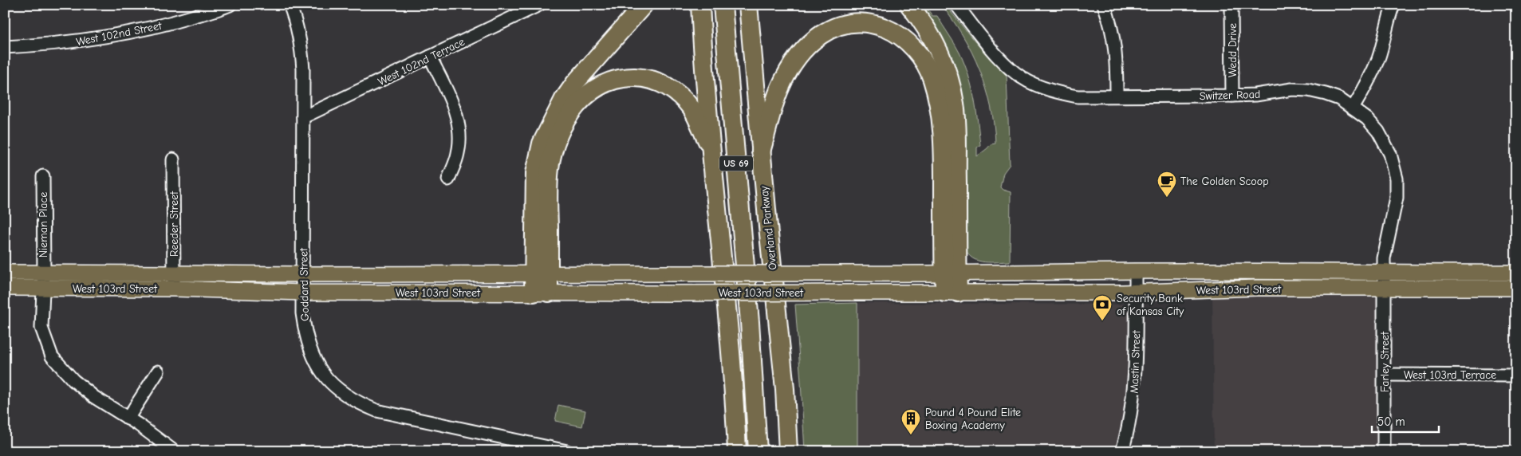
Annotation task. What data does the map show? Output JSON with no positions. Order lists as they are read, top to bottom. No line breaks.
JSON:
{"streets":{"highway":["US 69","Overland Parkway"],"main road":["West 103rd Street"],"street":["West 102nd Street","Wedd Drive","West 102nd Terrace","Switzer Road","Reeder Street","Nieman Place","Goddard Street","Mastin Street","Farley Street","West 103rd Terrace"]},"crossings":[["Wedd Drive","Switzer Road"],["West 102nd Terrace","Goddard Street"],["Switzer Road","West 103rd Street"],["Switzer Road","Farley Street"],["Reeder Street","West 103rd Street"],["Nieman Place","West 103rd Street"],["Goddard Street","West 103rd Street"],["West 103rd Street","Mastin Street"],["West 103rd Street","Farley Street"],["Farley Street","West 103rd Terrace"]],"places":{"cafe":["The Golden Scoop"],"bank":["Security Bank of Kansas City"],"building":["Pound 4 Pound Elite Boxing Academy"]},"scale_bar":"50 m"}
